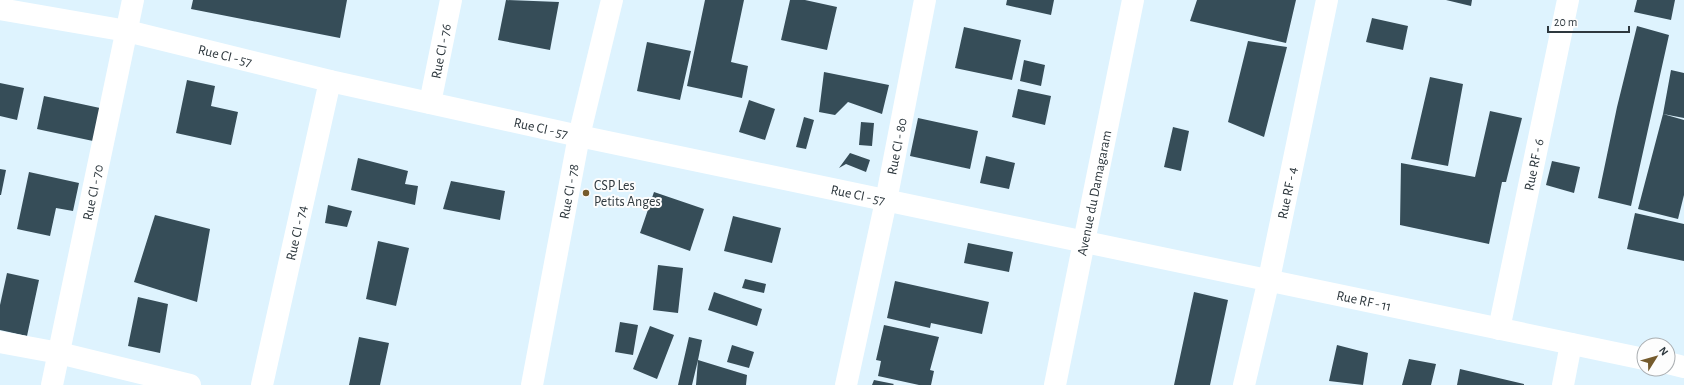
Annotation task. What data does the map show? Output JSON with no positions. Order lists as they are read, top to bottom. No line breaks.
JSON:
{"streets":{"street":["Rue CI - 76","Rue CI - 57","Rue CI - 80","Rue RF - 6","Rue CI - 78","Avenue du Damagaram","Rue CI - 70","Rue RF - 4","Rue CI - 74","Rue RF - 11"]},"crossings":[["Rue CI - 76","Rue CI - 57"],["Rue CI - 57","Rue CI - 80"],["Rue CI - 57","Rue CI - 78"],["Rue CI - 57","Avenue du Damagaram"],["Rue CI - 57","Rue CI - 70"],["Rue CI - 57","Rue CI - 74"],["Rue CI - 57","Rue RF - 11"],["Rue RF - 6","Rue RF - 11"],["Avenue du Damagaram","Rue RF - 11"],["Rue RF - 4","Rue RF - 11"]],"places":["CSP Les Petits Anges"],"scale_bar":"20 m","north":"top right"}
